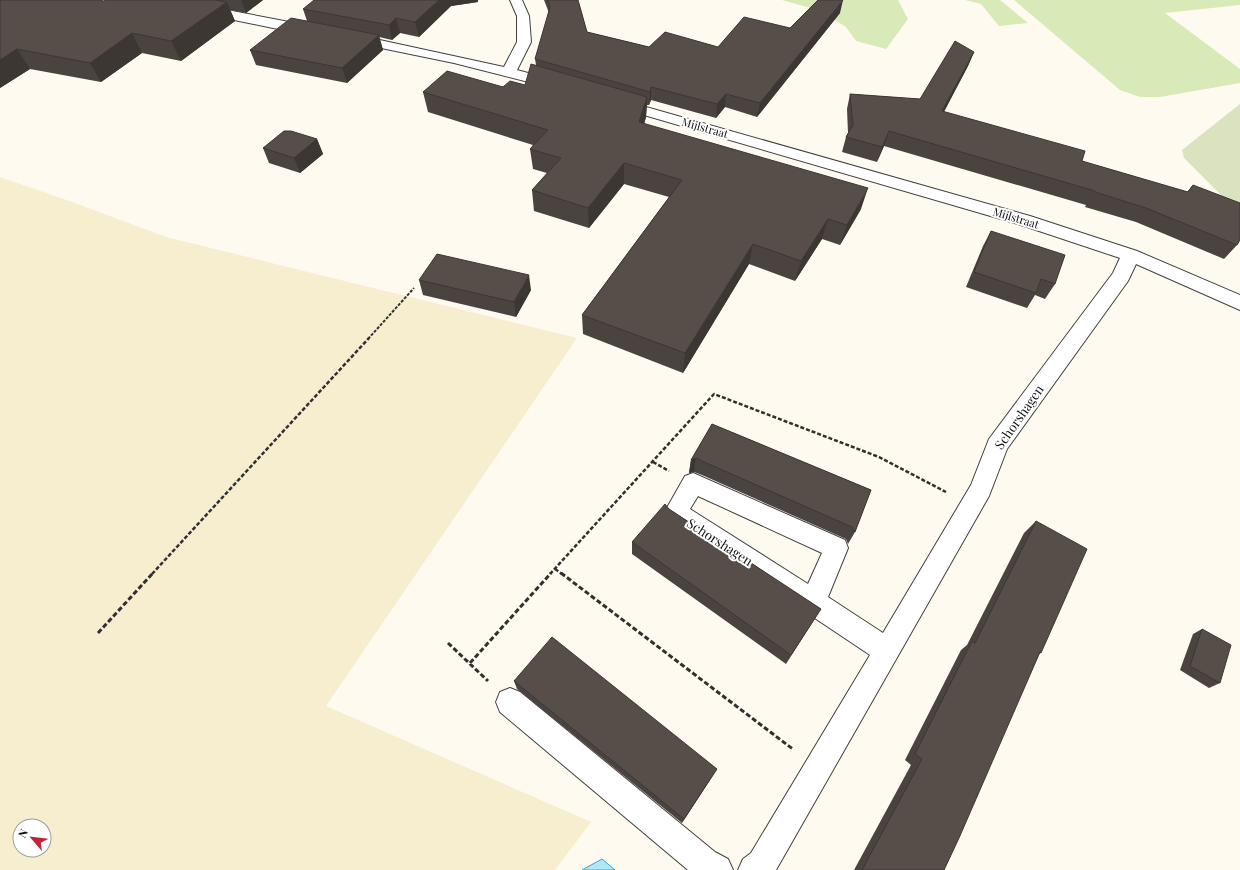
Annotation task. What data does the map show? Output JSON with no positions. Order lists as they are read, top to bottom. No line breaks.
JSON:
{"streets":{"street":["Mijlstraat","Schorshagen"]},"crossings":[["Mijlstraat","Schorshagen"]],"north":"top left"}
